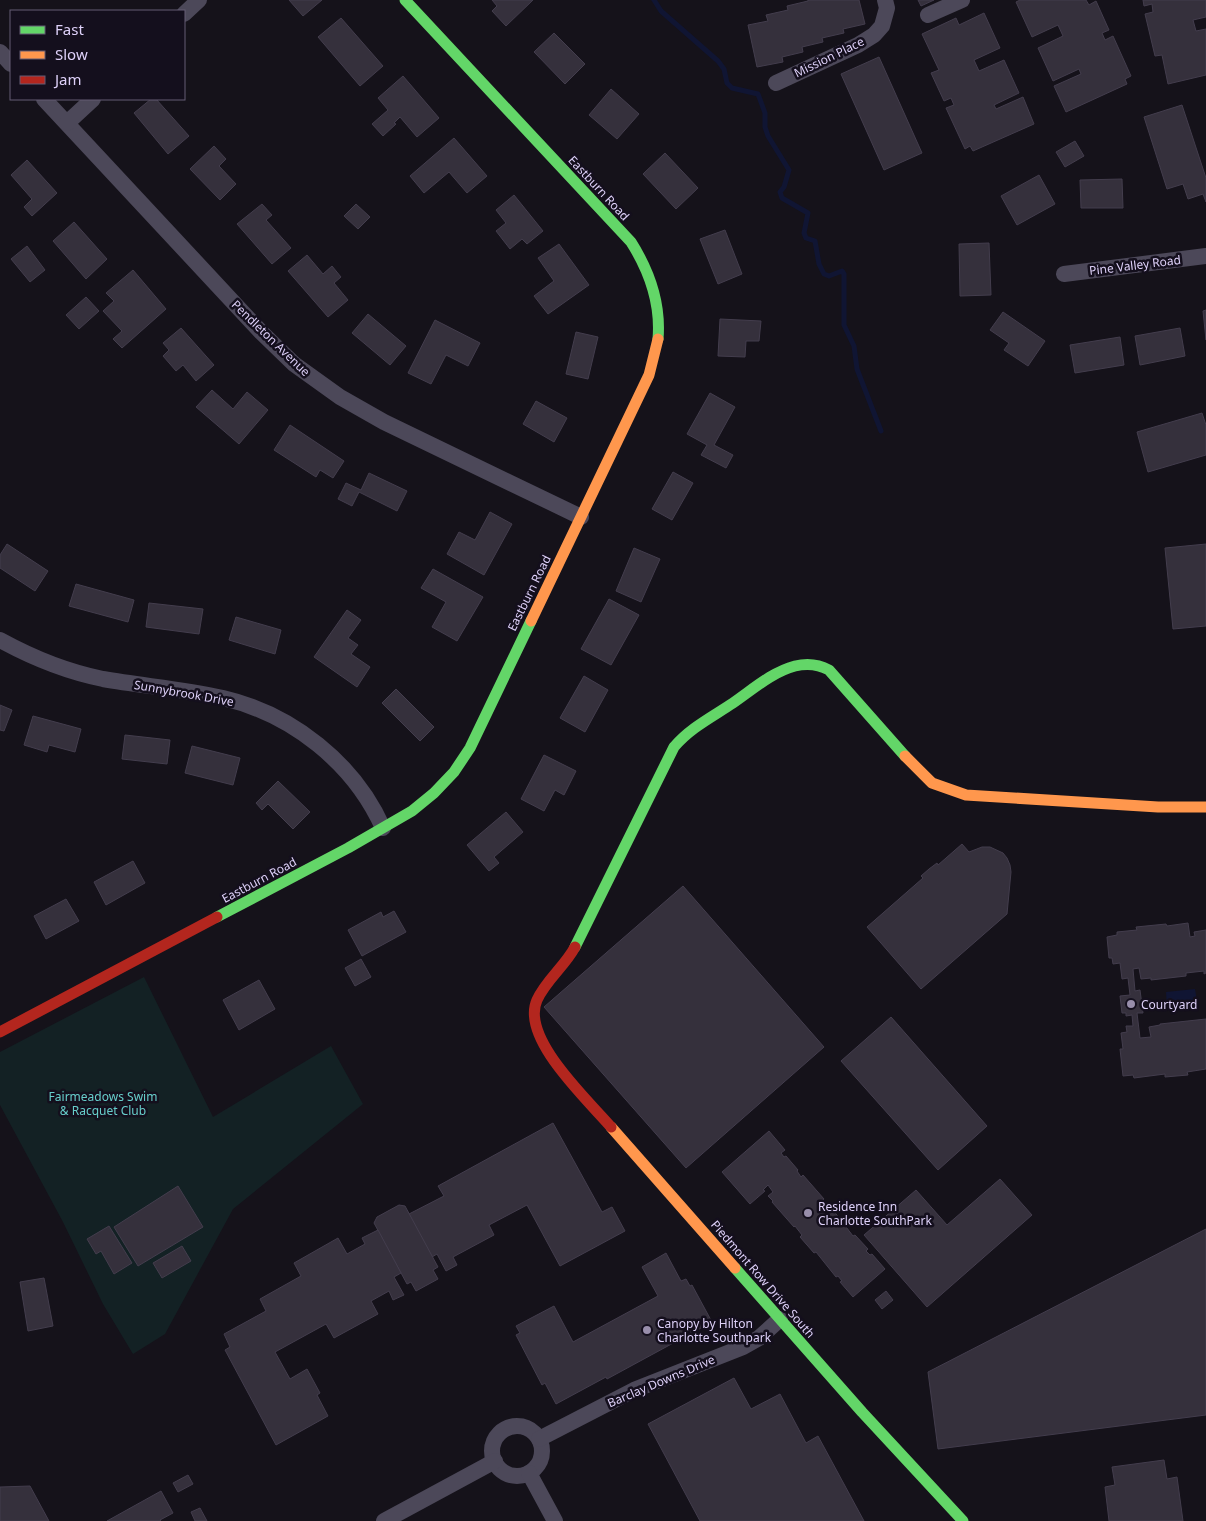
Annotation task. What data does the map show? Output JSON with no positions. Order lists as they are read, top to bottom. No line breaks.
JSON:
{"streets":{"street":["Mission Place","Eastburn Road","Pine Valley Road","Pendleton Avenue","Sunnybrook Drive","Piedmont Row Drive South","Barclay Downs Drive"]},"crossings":[["Eastburn Road","Pendleton Avenue"],["Eastburn Road","Sunnybrook Drive"],["Piedmont Row Drive South","Barclay Downs Drive"]],"parks":["Fairmeadows Swim & Racquet Club"],"places":["Courtyard","Residence Inn Charlotte SouthPark","Canopy by Hilton Charlotte Southpark"],"legend":["Fast","Slow","Jam"]}
